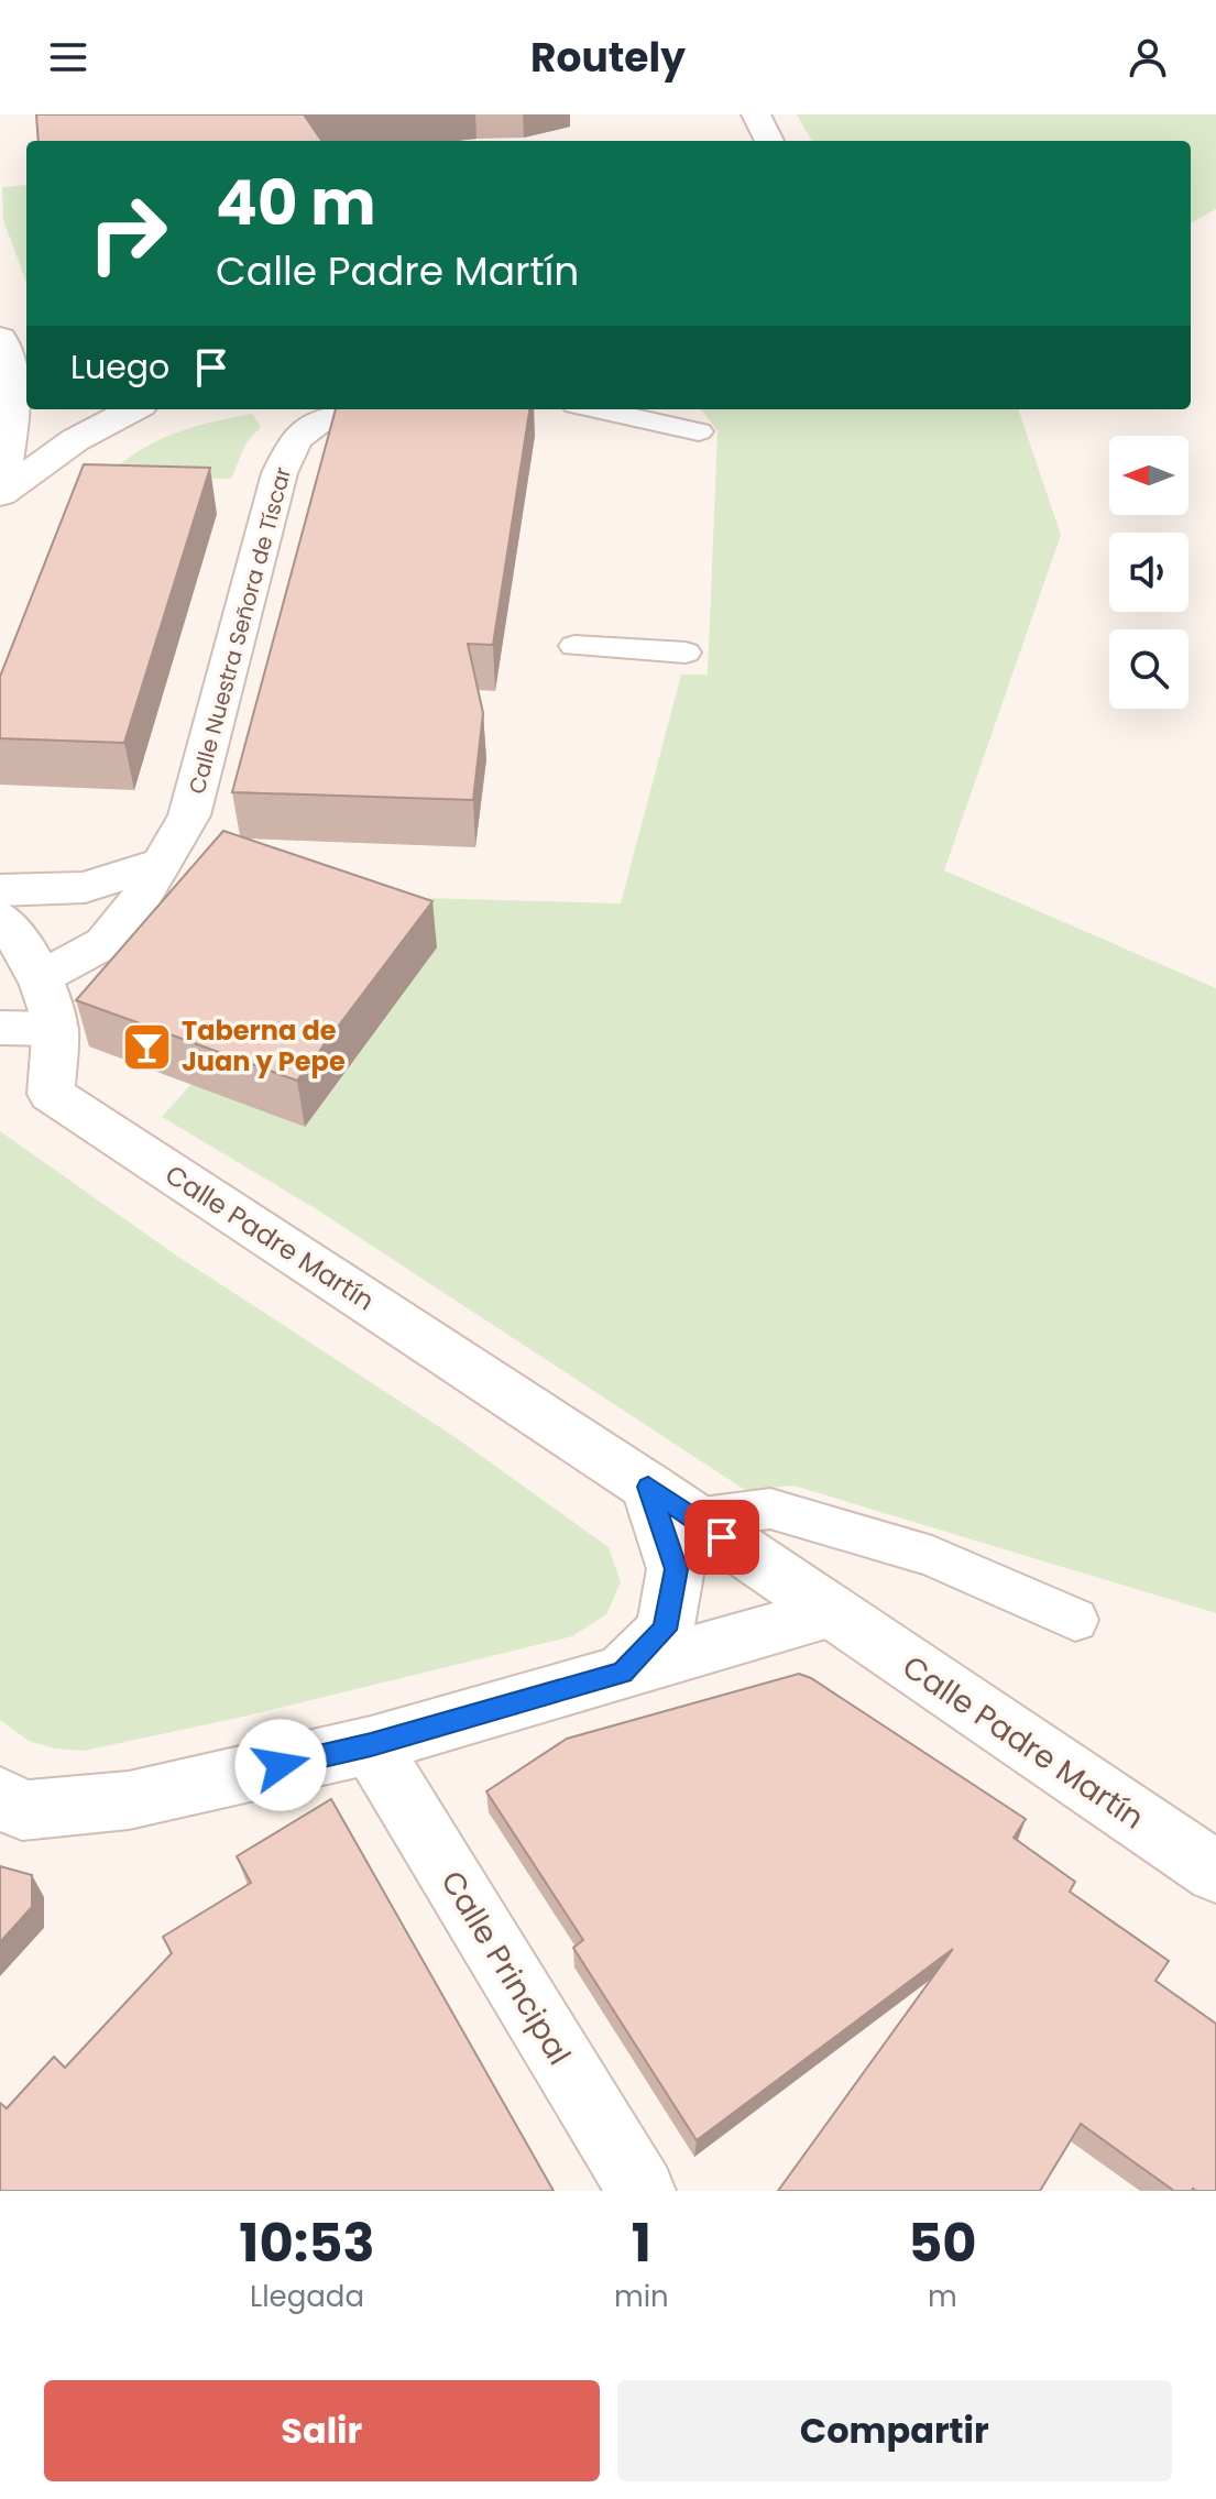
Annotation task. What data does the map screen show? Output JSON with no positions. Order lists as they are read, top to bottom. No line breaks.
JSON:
{"streets":{"street":["Calle Nuestra Señora de Tíscar","Calle Padre Martín","Calle Principal"]},"crossings":[["Calle Nuestra Señora de Tíscar","Calle Padre Martín"]],"places":{"bar":["Taberna de Juan y Pepe"]},"north":"left","page":{"header":"Routely","turn":["40 m","Calle Padre Martín"],"then":"Luego","eta":["10:53","Llegada","1","min","50","m"],"buttons":["Salir","Compartir"]}}
